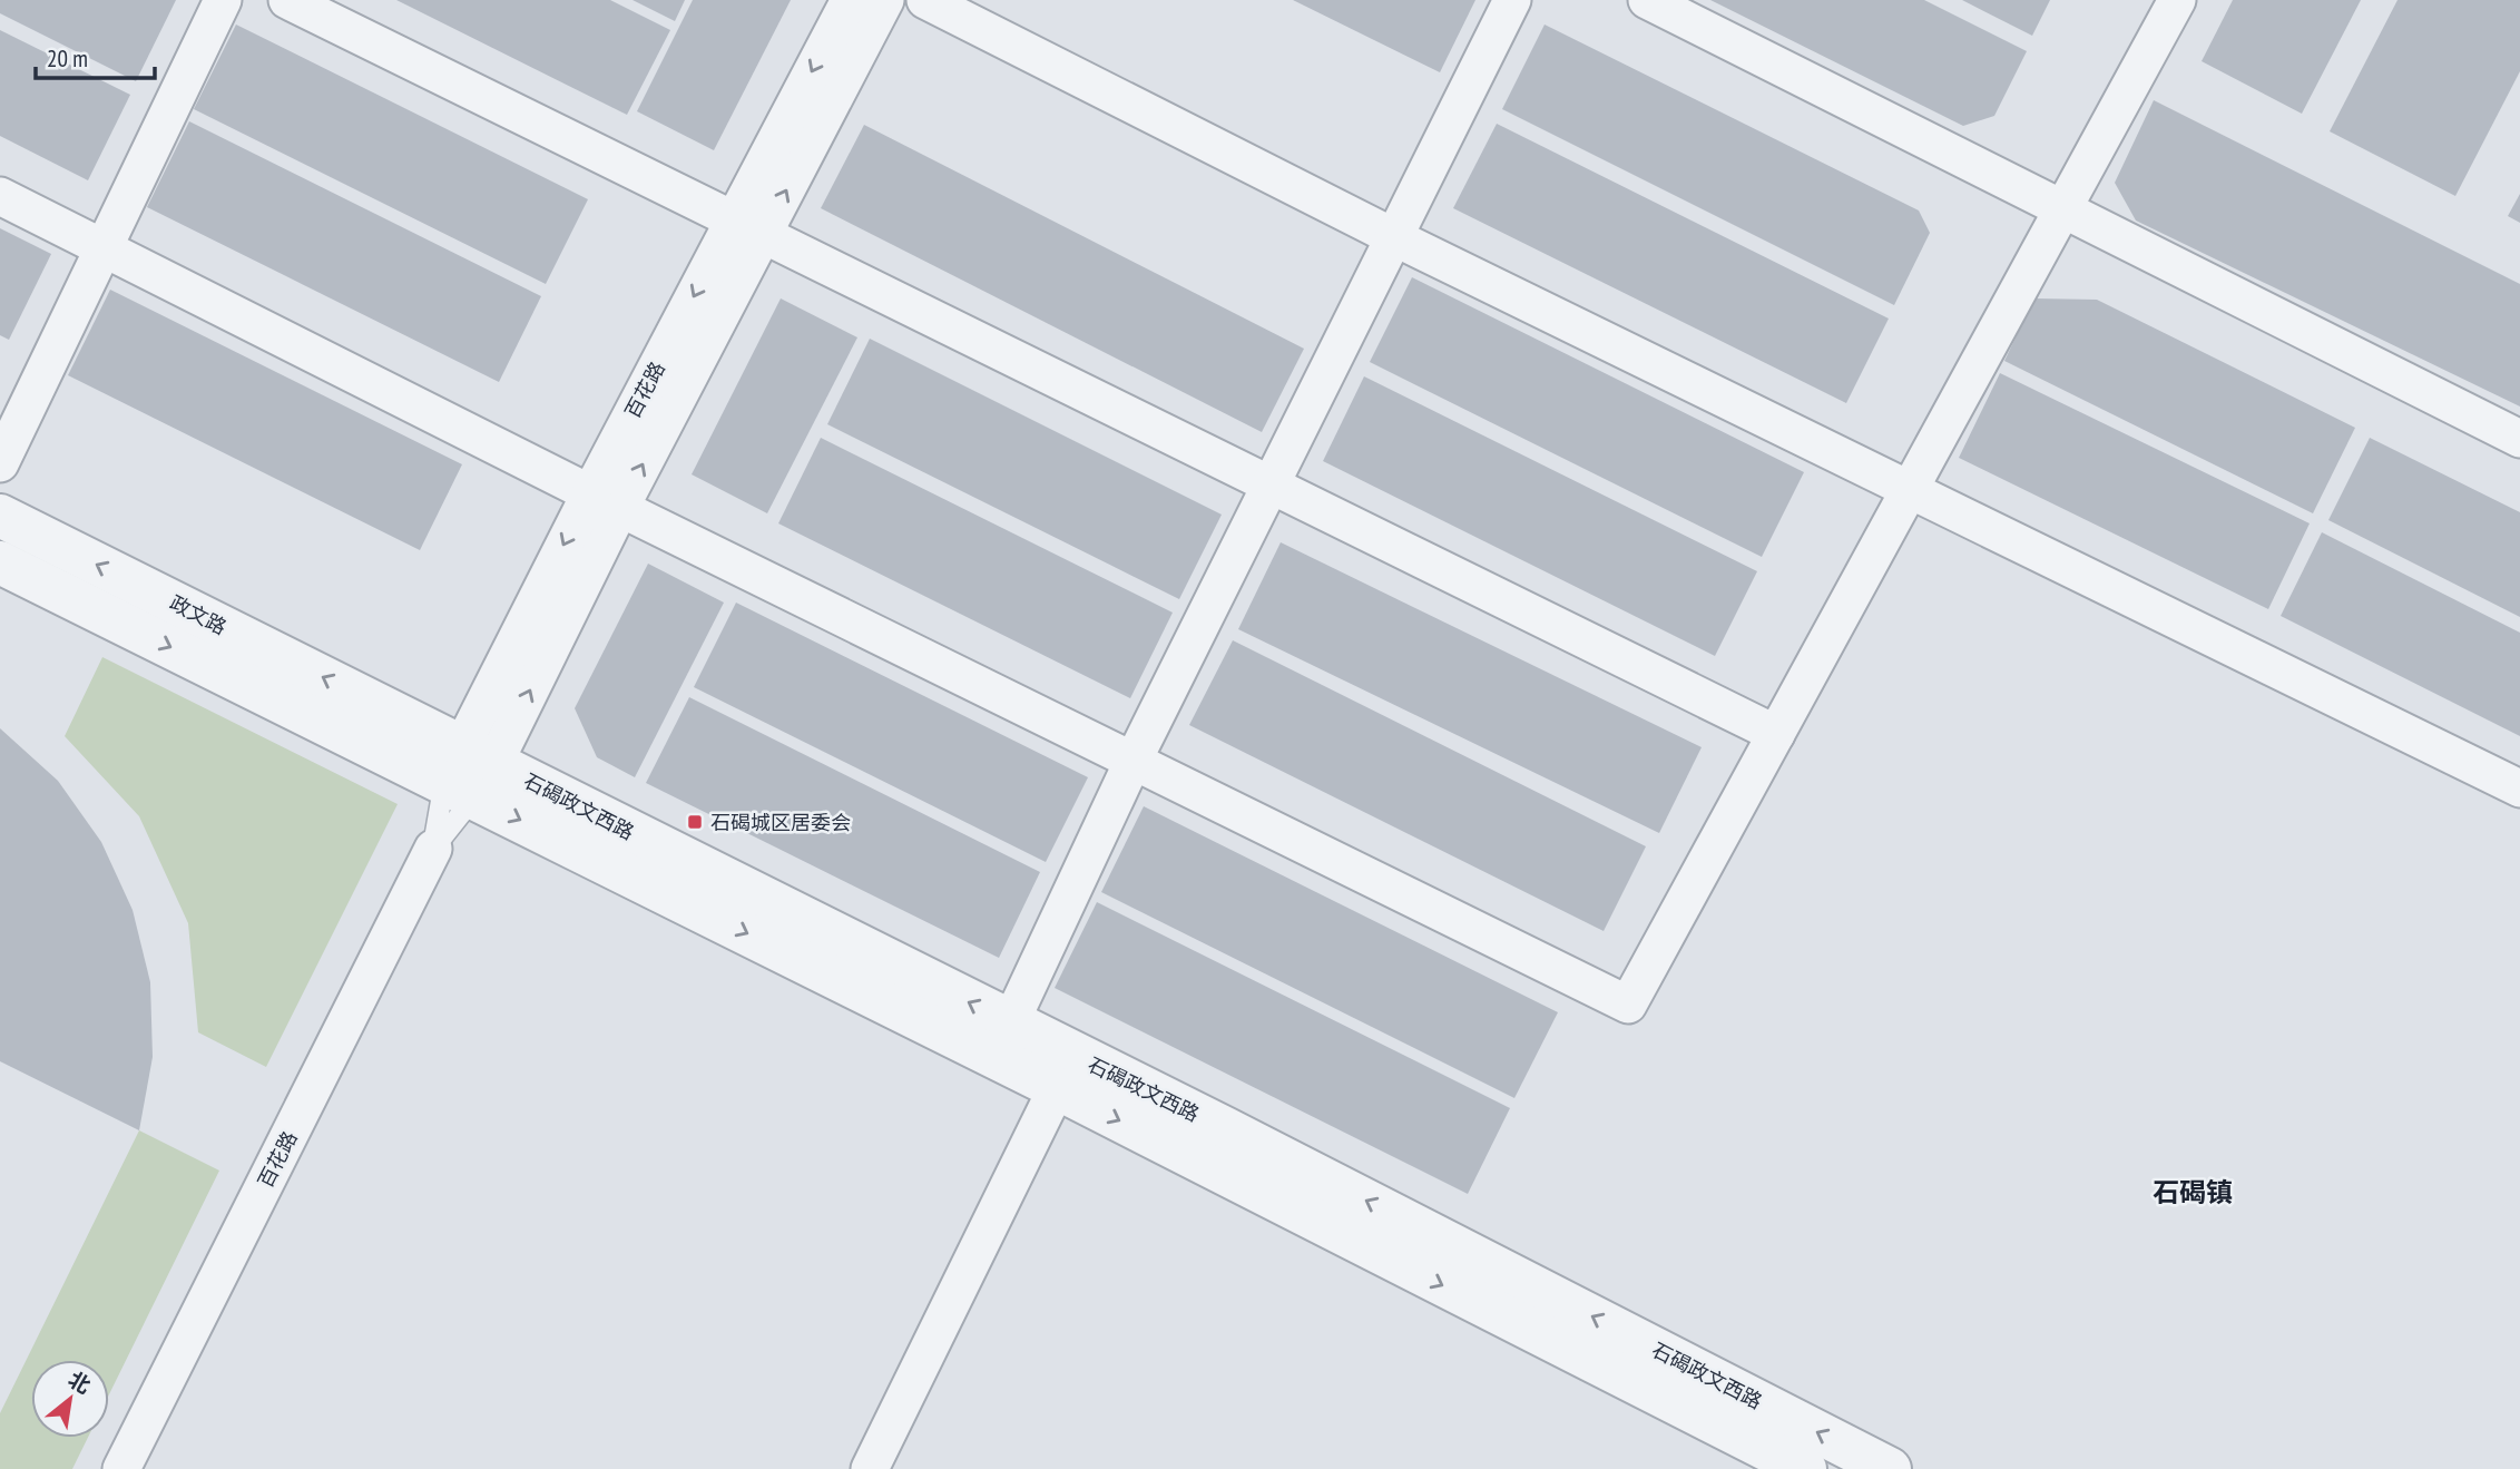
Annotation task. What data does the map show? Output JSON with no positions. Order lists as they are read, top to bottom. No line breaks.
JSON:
{"streets":{"street":["百花路","政文路","石碣政文西路"]},"crossings":[["百花路","石碣政文西路"],["政文路","石碣政文西路"]],"districts":["石碣镇"],"places":{"transit":["石碣城区居委会"]},"scale_bar":"20 m","north":"top right"}
